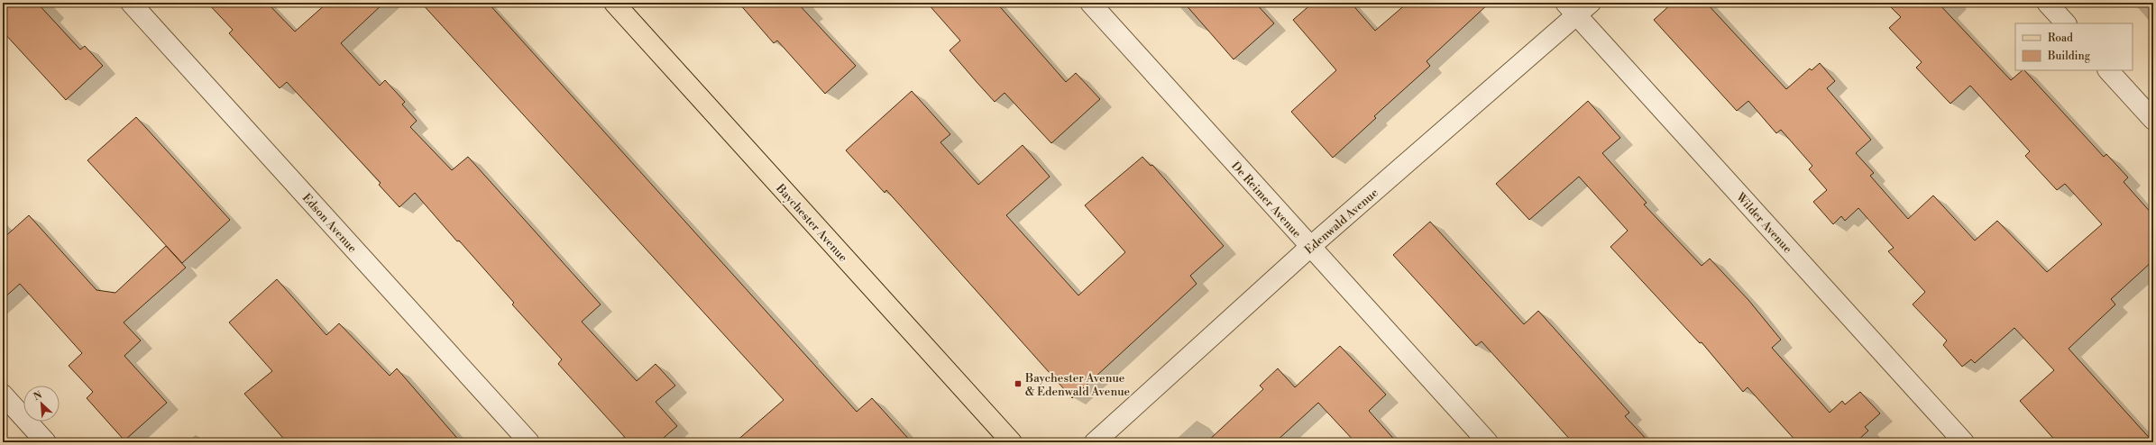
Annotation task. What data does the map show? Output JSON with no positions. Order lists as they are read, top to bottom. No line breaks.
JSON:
{"streets":{"main road":["Baychester Avenue"],"street":["De Reimer Avenue","Edenwald Avenue","Edson Avenue","Wilder Avenue"]},"crossings":[["De Reimer Avenue","Edenwald Avenue"],["Edenwald Avenue","Wilder Avenue"]],"places":{"transit":["Baychester Avenue & Edenwald Avenue"]},"legend":["Road","Building"],"north":"top left"}
